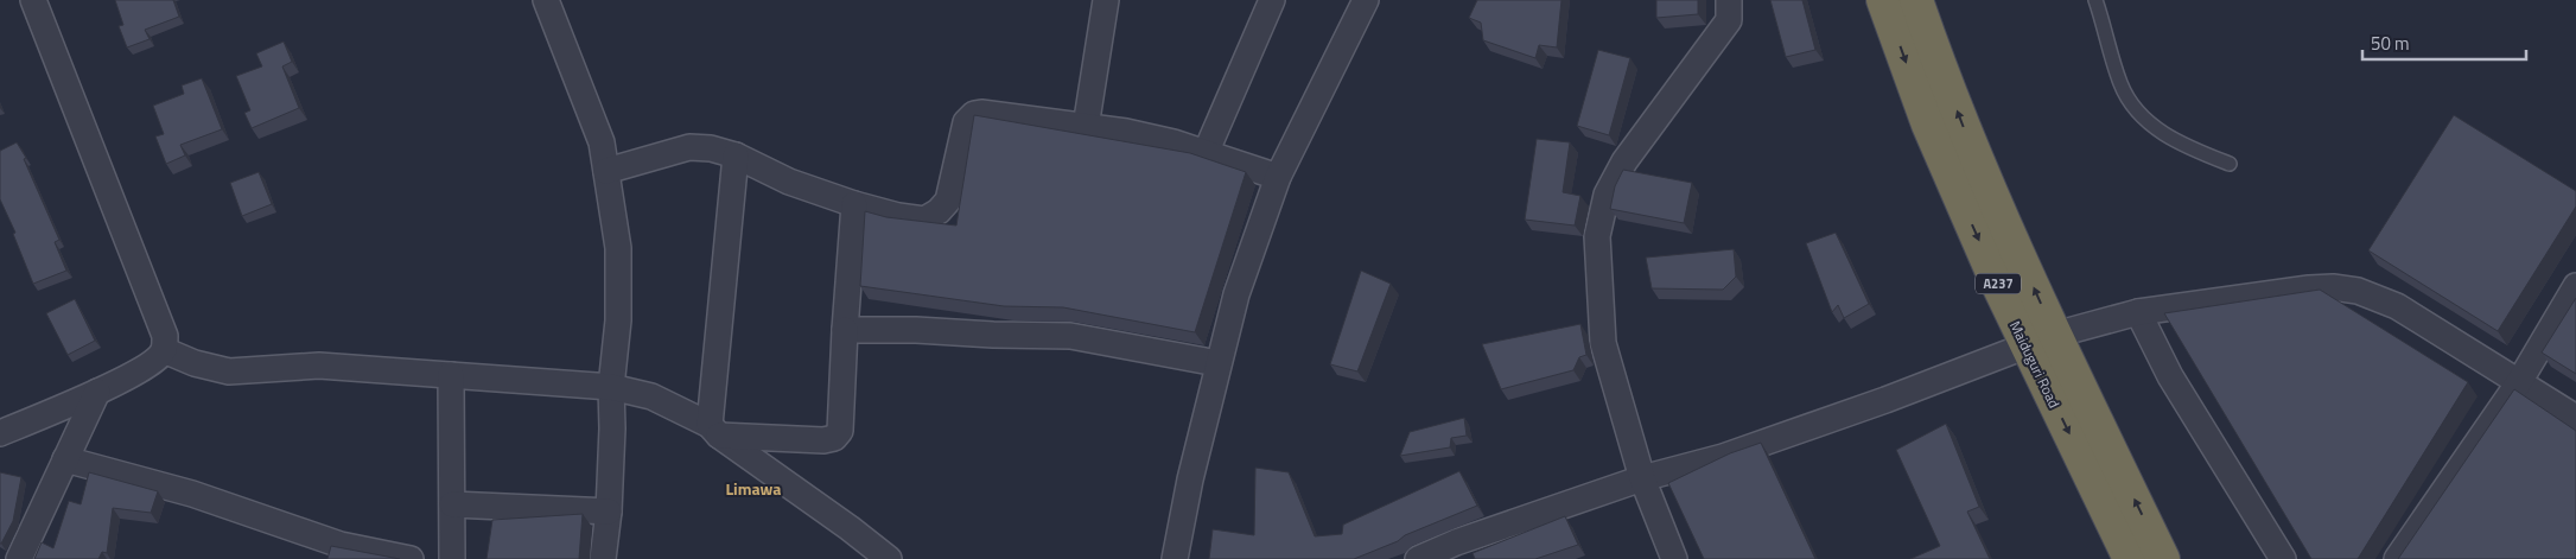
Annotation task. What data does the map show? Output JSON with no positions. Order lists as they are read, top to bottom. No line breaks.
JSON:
{"streets":{"highway":["A237","Maiduguri Road"]},"districts":["Limawa"],"scale_bar":"50 m"}
